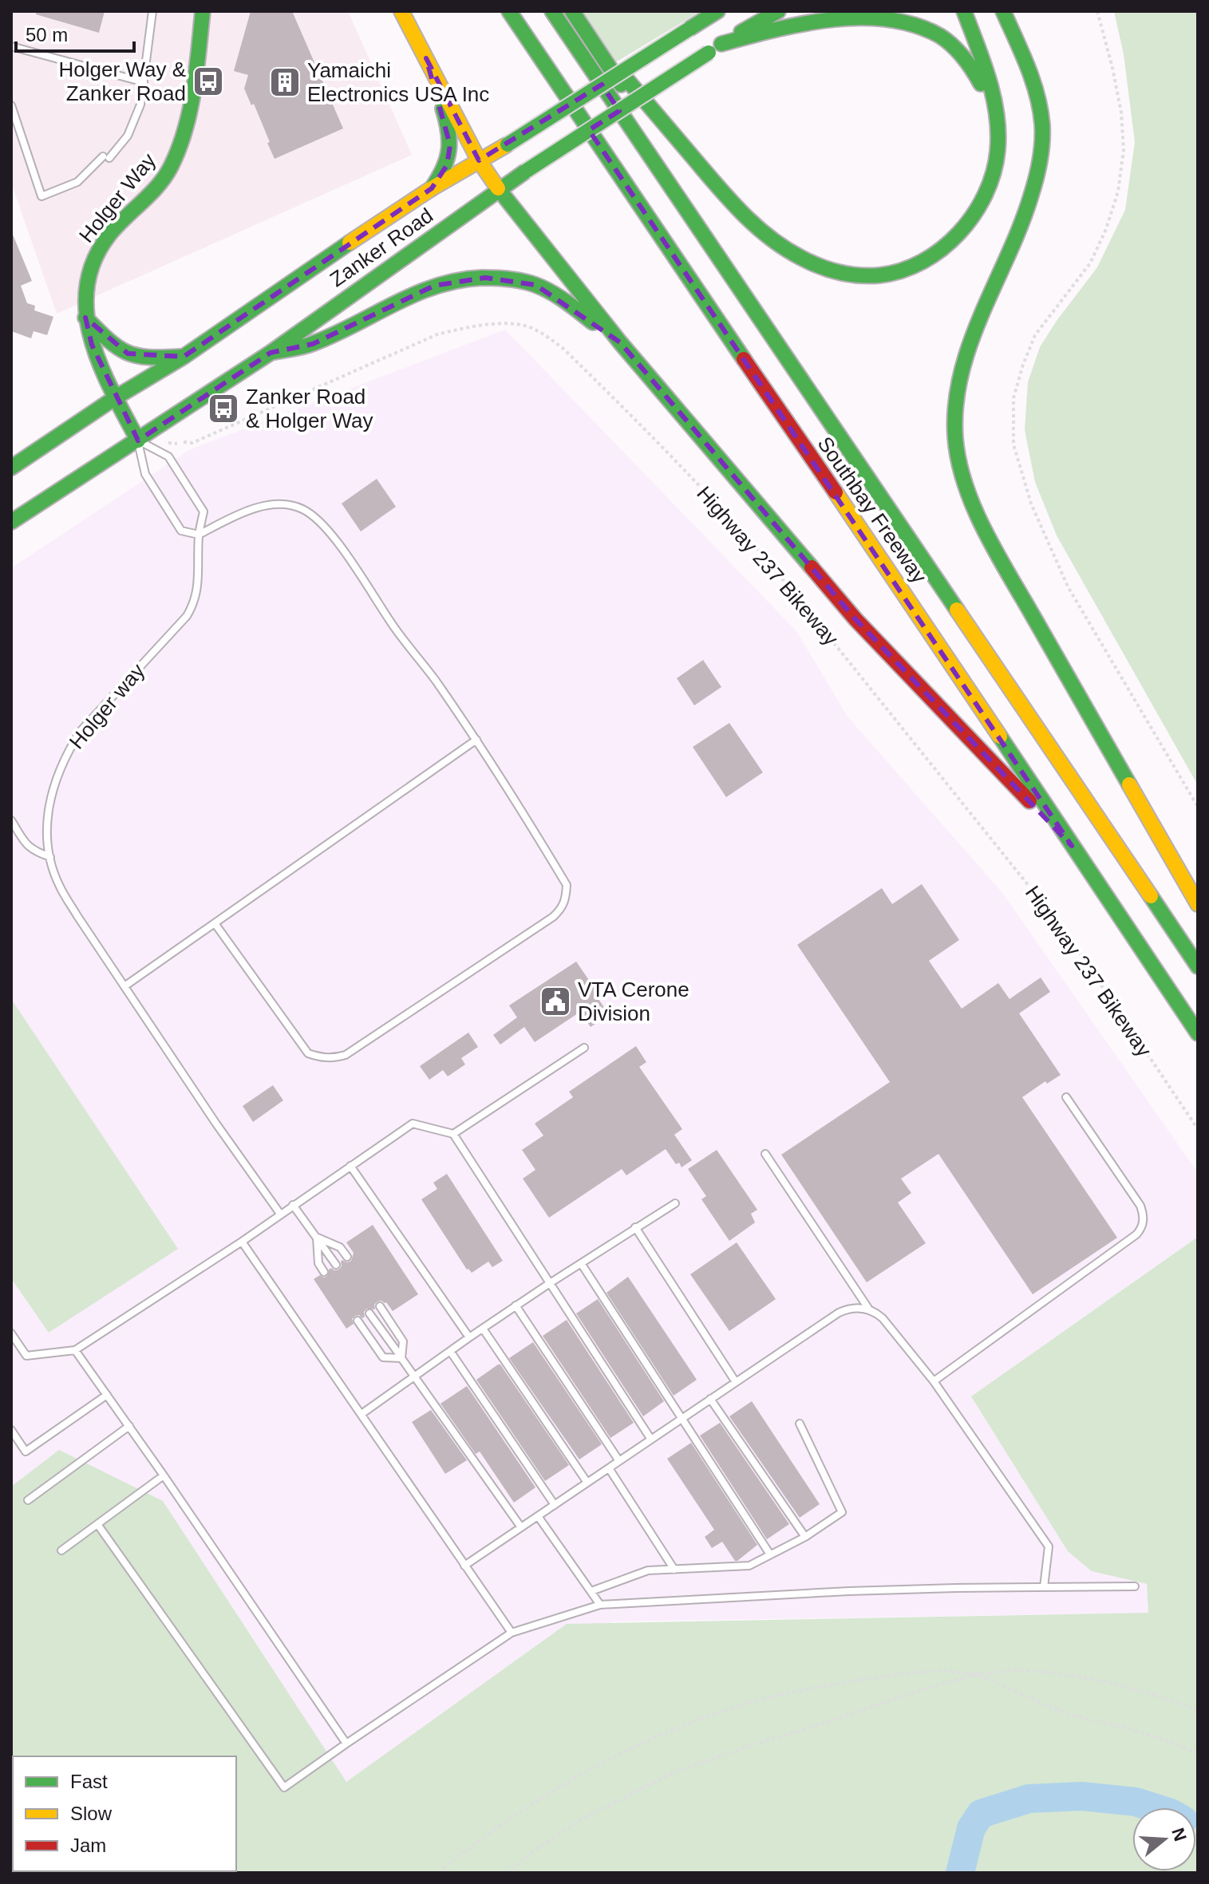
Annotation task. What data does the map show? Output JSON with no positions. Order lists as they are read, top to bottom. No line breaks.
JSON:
{"streets":{"main road":["Holger Way","Zanker Road","Southbay Freeway"],"lane":["Holger way"],"path":["Highway 237 Bikeway"]},"crossings":[["Holger Way","Zanker Road"],["Holger Way","Holger way"]],"places":{"bus stop":["Holger Way & Zanker Road","Zanker Road & Holger Way"],"building":["Yamaichi Electronics USA Inc"],"public building":["VTA Cerone Division"]},"legend":["Fast","Slow","Jam"],"scale_bar":"50 m","north":"right"}
